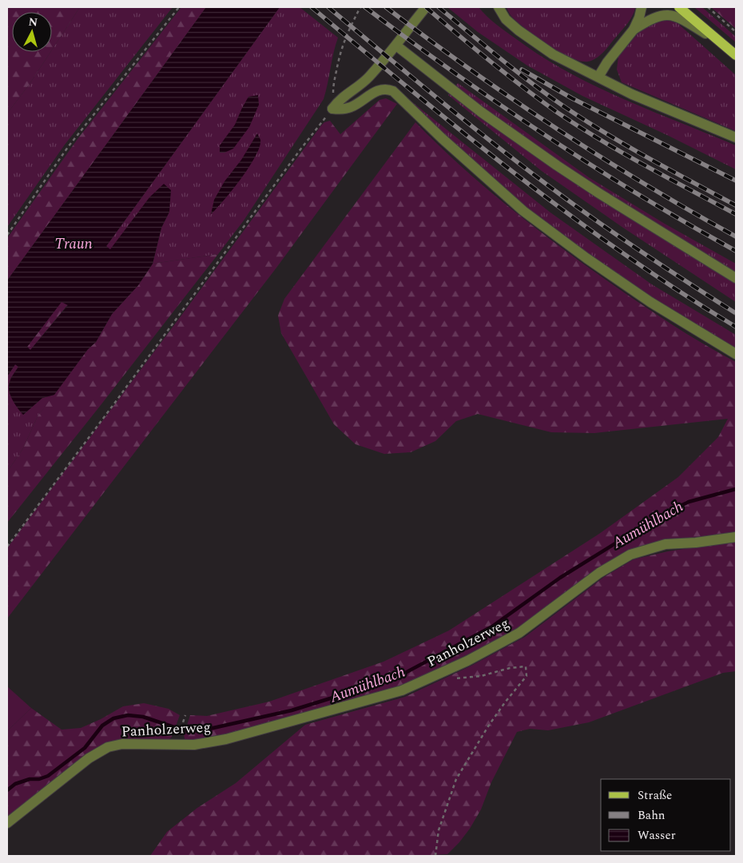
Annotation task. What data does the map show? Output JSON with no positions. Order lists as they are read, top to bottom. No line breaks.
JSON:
{"streets":{"street":["Panholzerweg"]},"water":["Traun","Aumühlbach"],"legend":["Straße","Bahn","Wasser"],"north":"top"}
